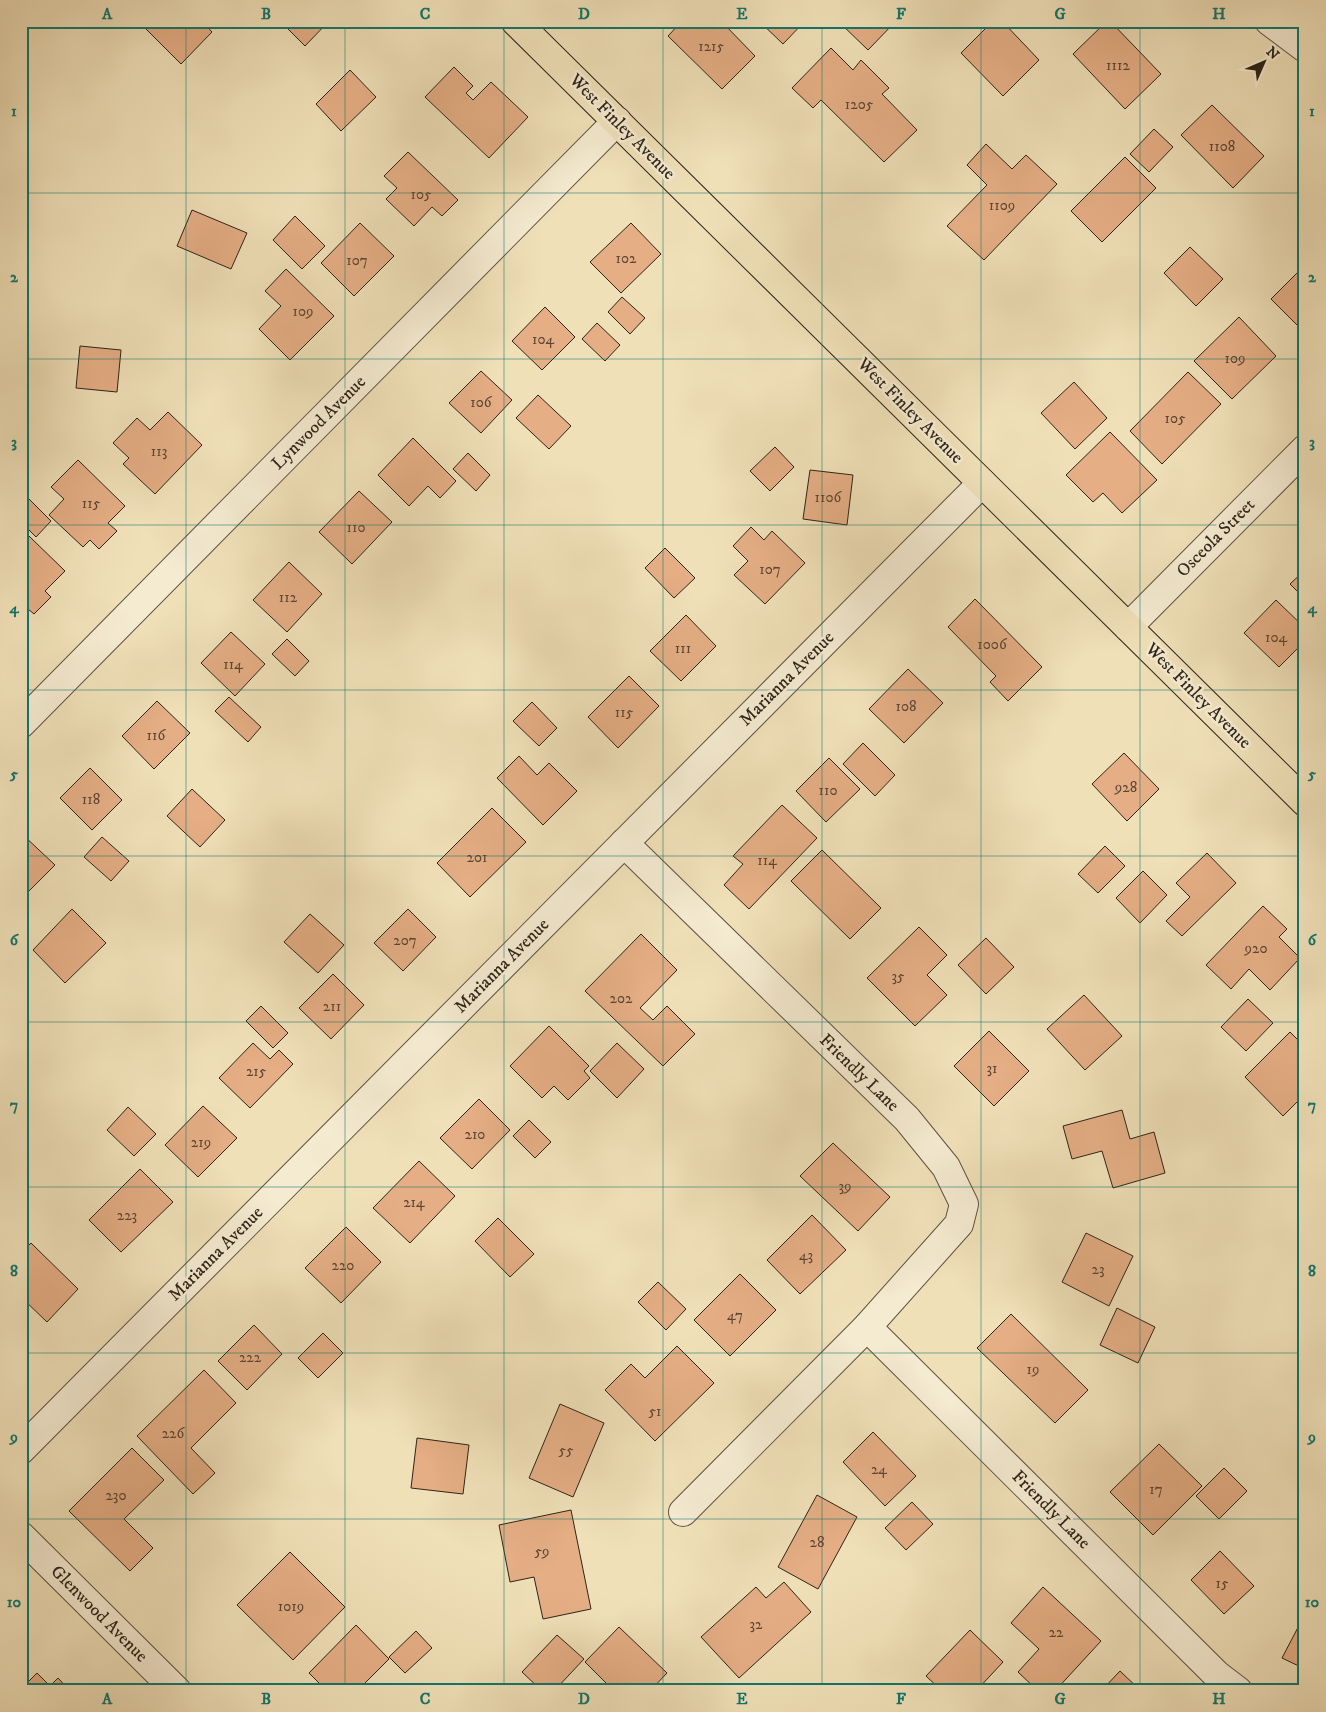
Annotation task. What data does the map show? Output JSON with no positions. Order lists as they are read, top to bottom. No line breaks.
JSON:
{"streets":{"main road":["West Finley Avenue"],"street":["Lynwood Avenue","Osceola Street","Marianna Avenue","Friendly Lane","Glenwood Avenue"]},"crossings":[["West Finley Avenue","Lynwood Avenue"],["West Finley Avenue","Osceola Street"],["West Finley Avenue","Marianna Avenue"],["Marianna Avenue","Friendly Lane"]],"house_numbers":["1215","1112","1205","1108","105","1109","102","107","109","104","109","106","105","113","1106","115","110","107","112","104","1006","111","114","108","115","116","928","110","118","201","114","207","920","35","202","211","31","215","210","219","39","214","223","43","220","23","47","222","19","51","226","55","24","17","230","28","59","15","1019","32","22"],"north":"top right","grid":{"columns":["A","B","C","D","E","F","G","H"],"rows":["1","2","3","4","5","6","7","8","9","10"]}}
